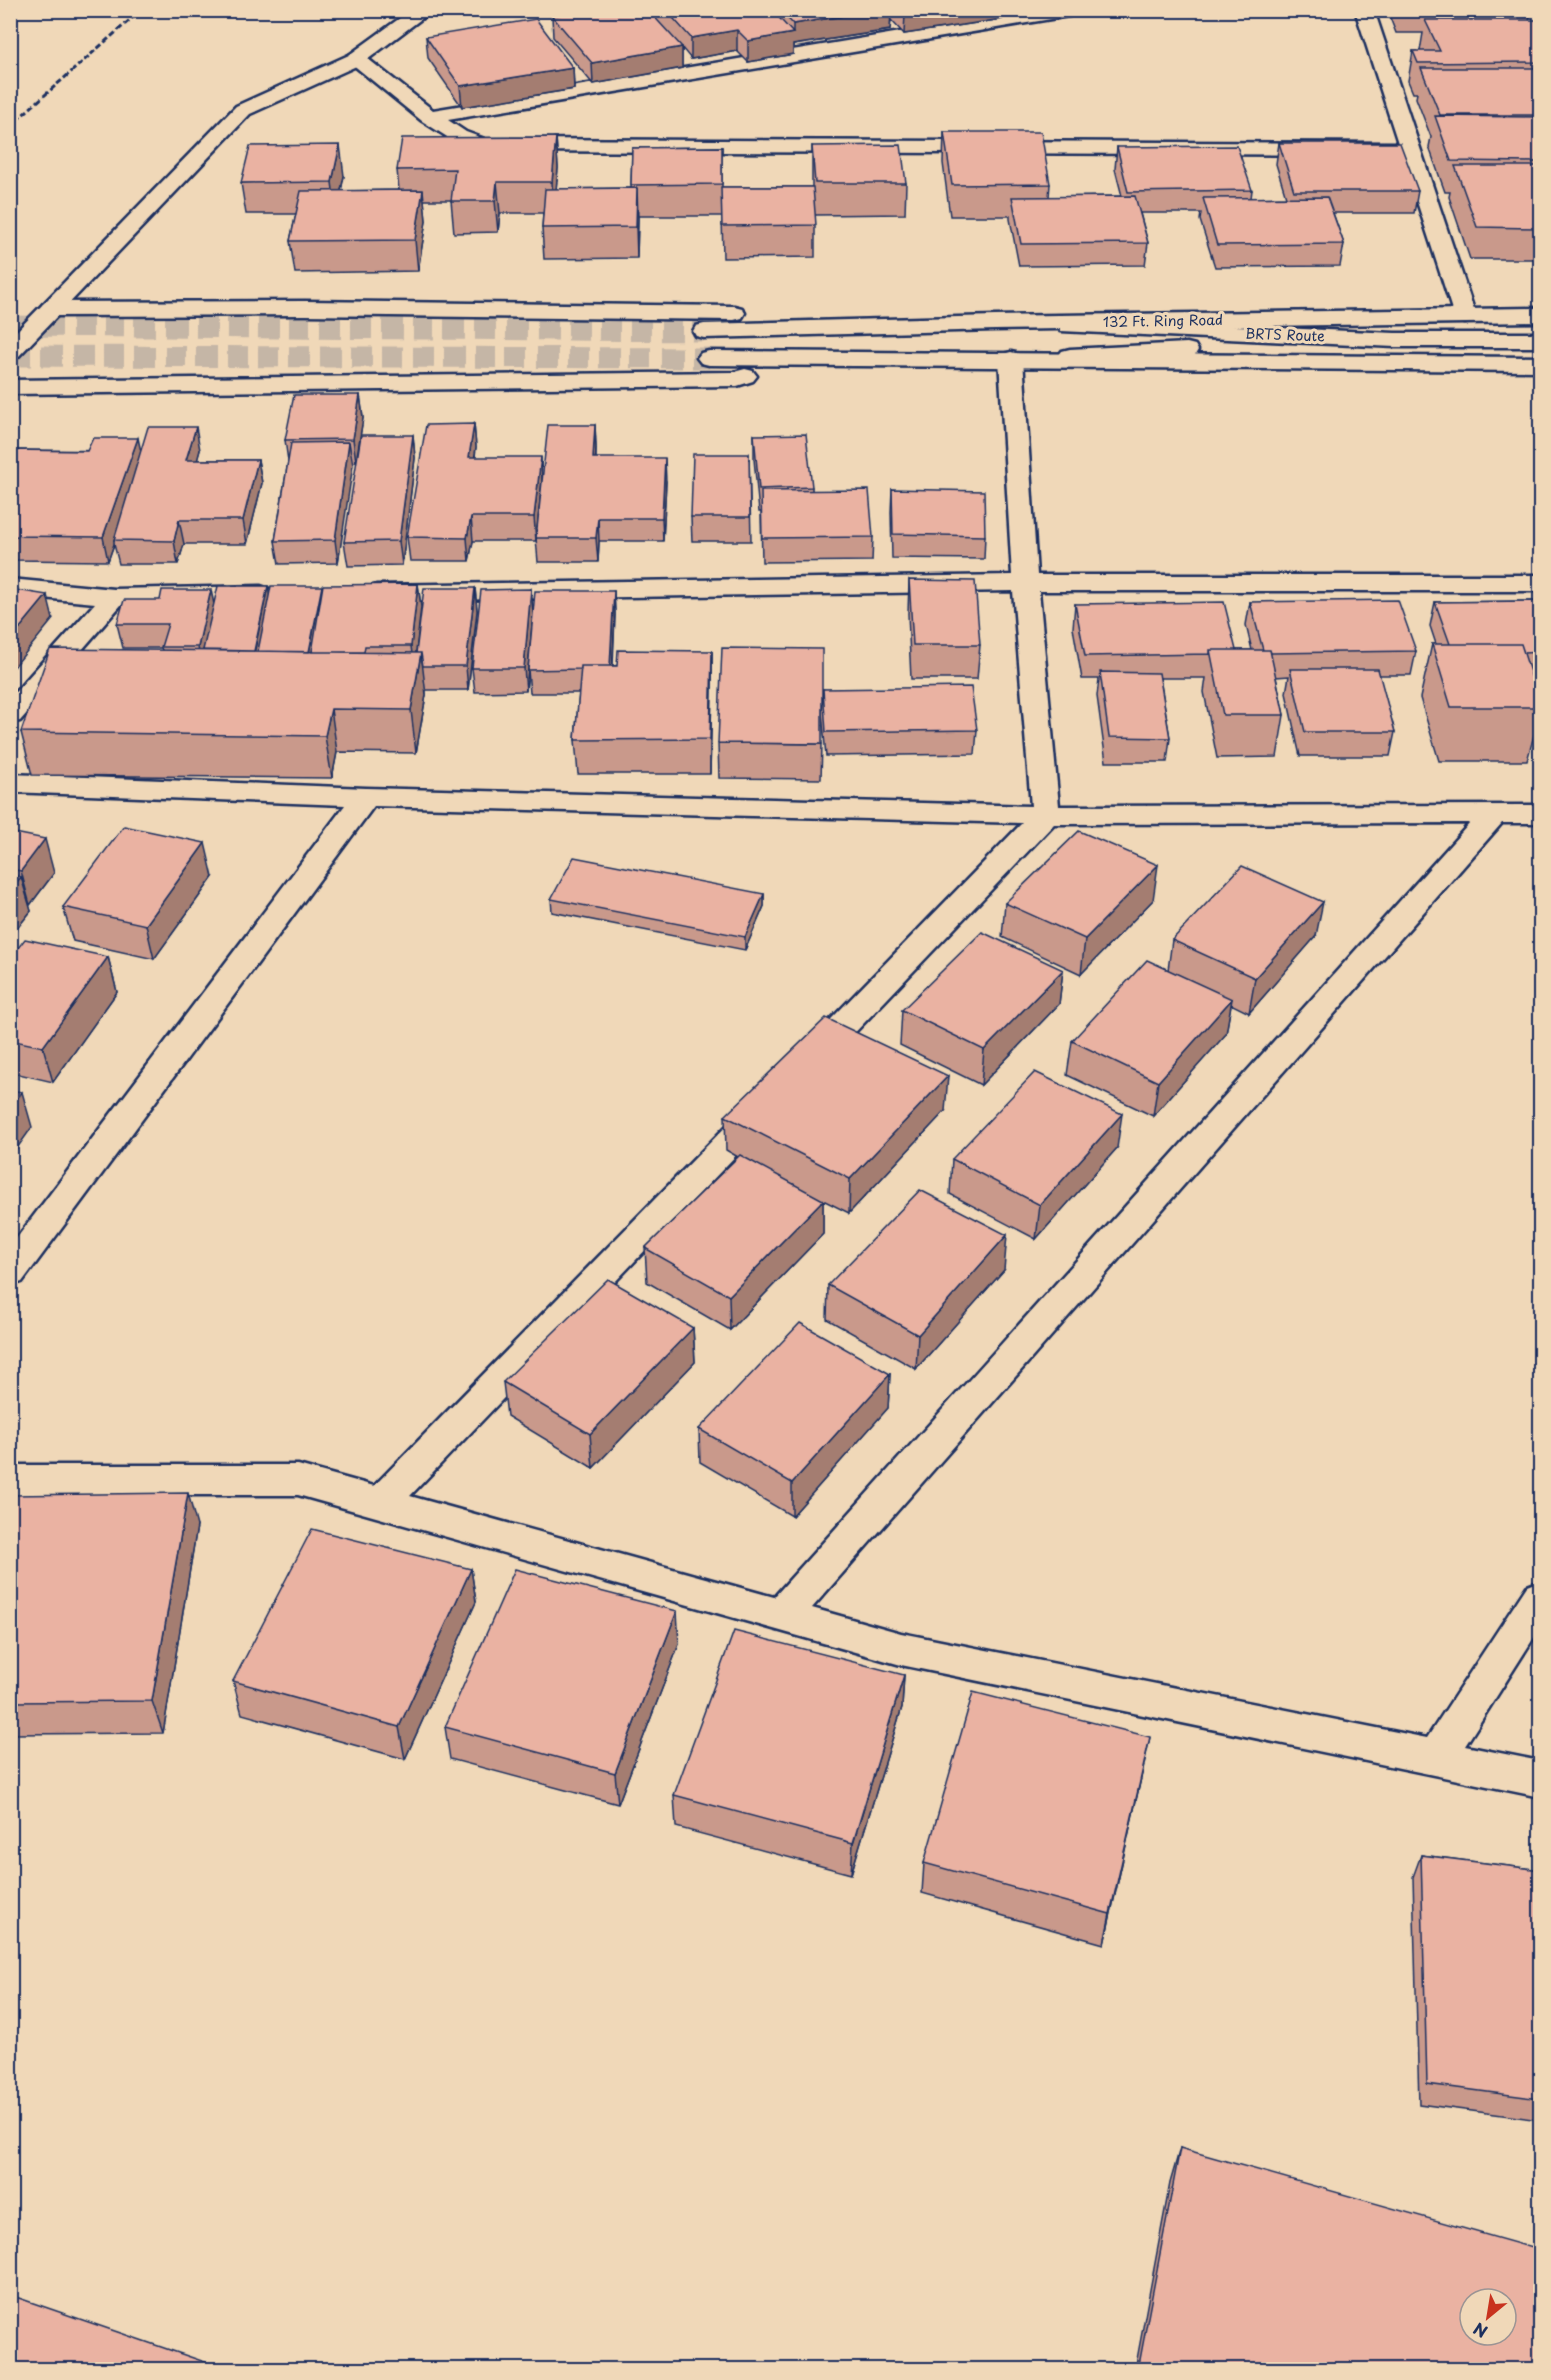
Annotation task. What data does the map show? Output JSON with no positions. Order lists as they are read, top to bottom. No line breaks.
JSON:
{"streets":{"street":["132 Ft. Ring Road","BRTS Route"]},"crossings":[["132 Ft. Ring Road","BRTS Route"]],"north":"bottom left"}
